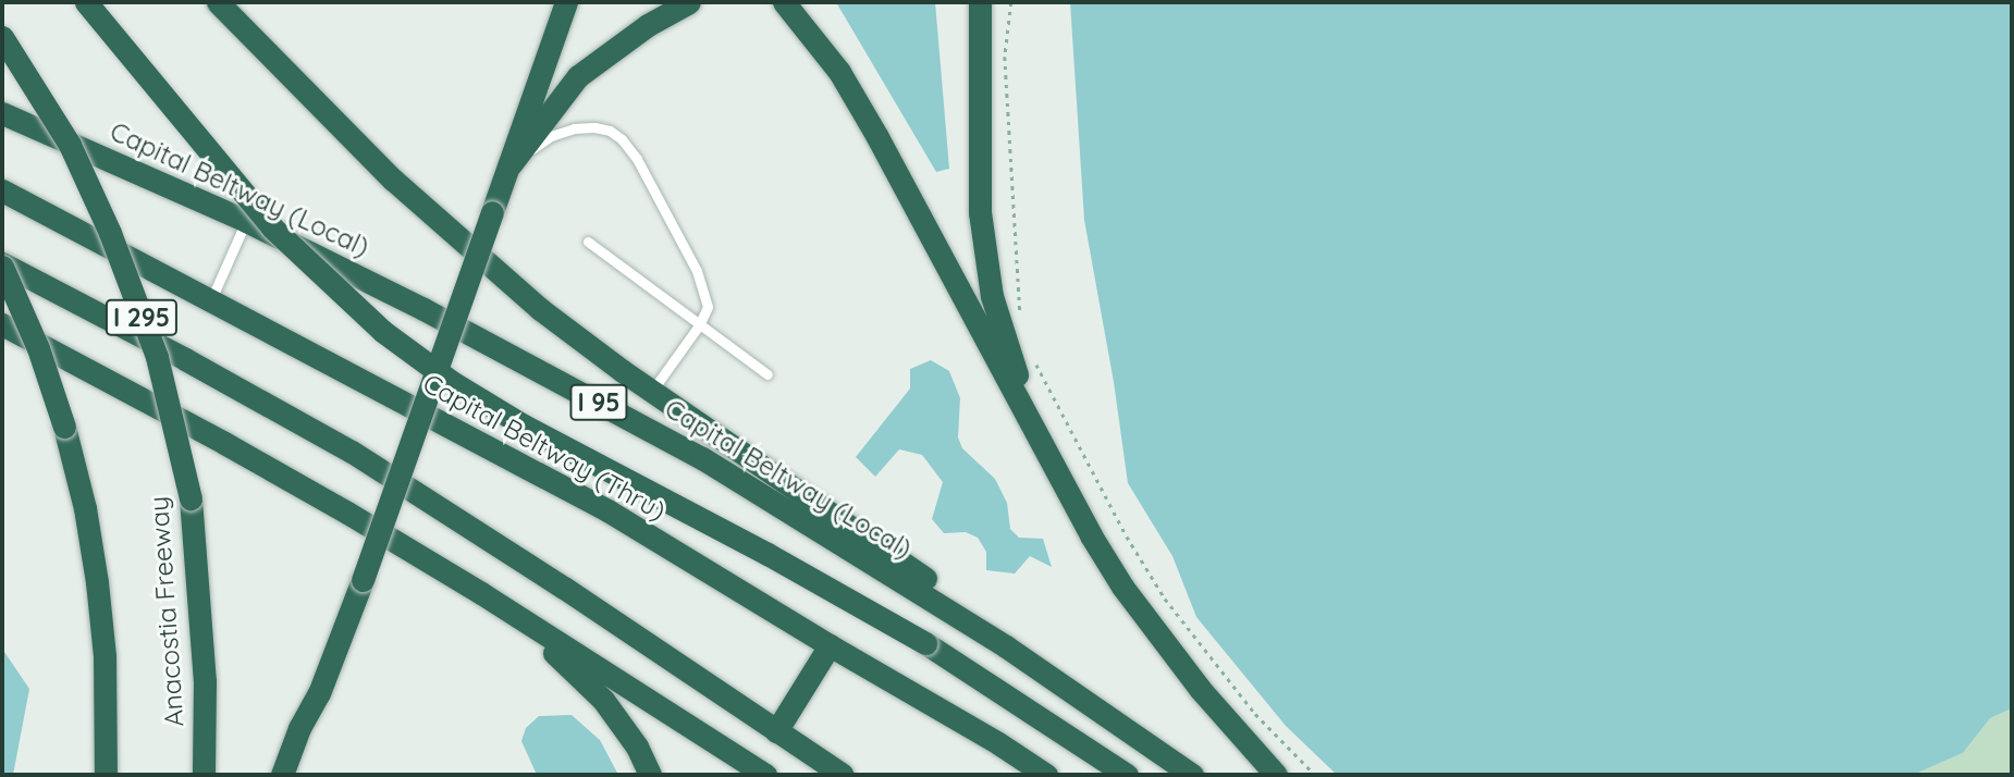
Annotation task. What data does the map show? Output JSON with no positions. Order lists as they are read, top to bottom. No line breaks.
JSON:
{"streets":{"highway":["Capital Beltway (Local)","I 295","I 95","Capital Beltway (Thru)","Anacostia Freeway"]}}
